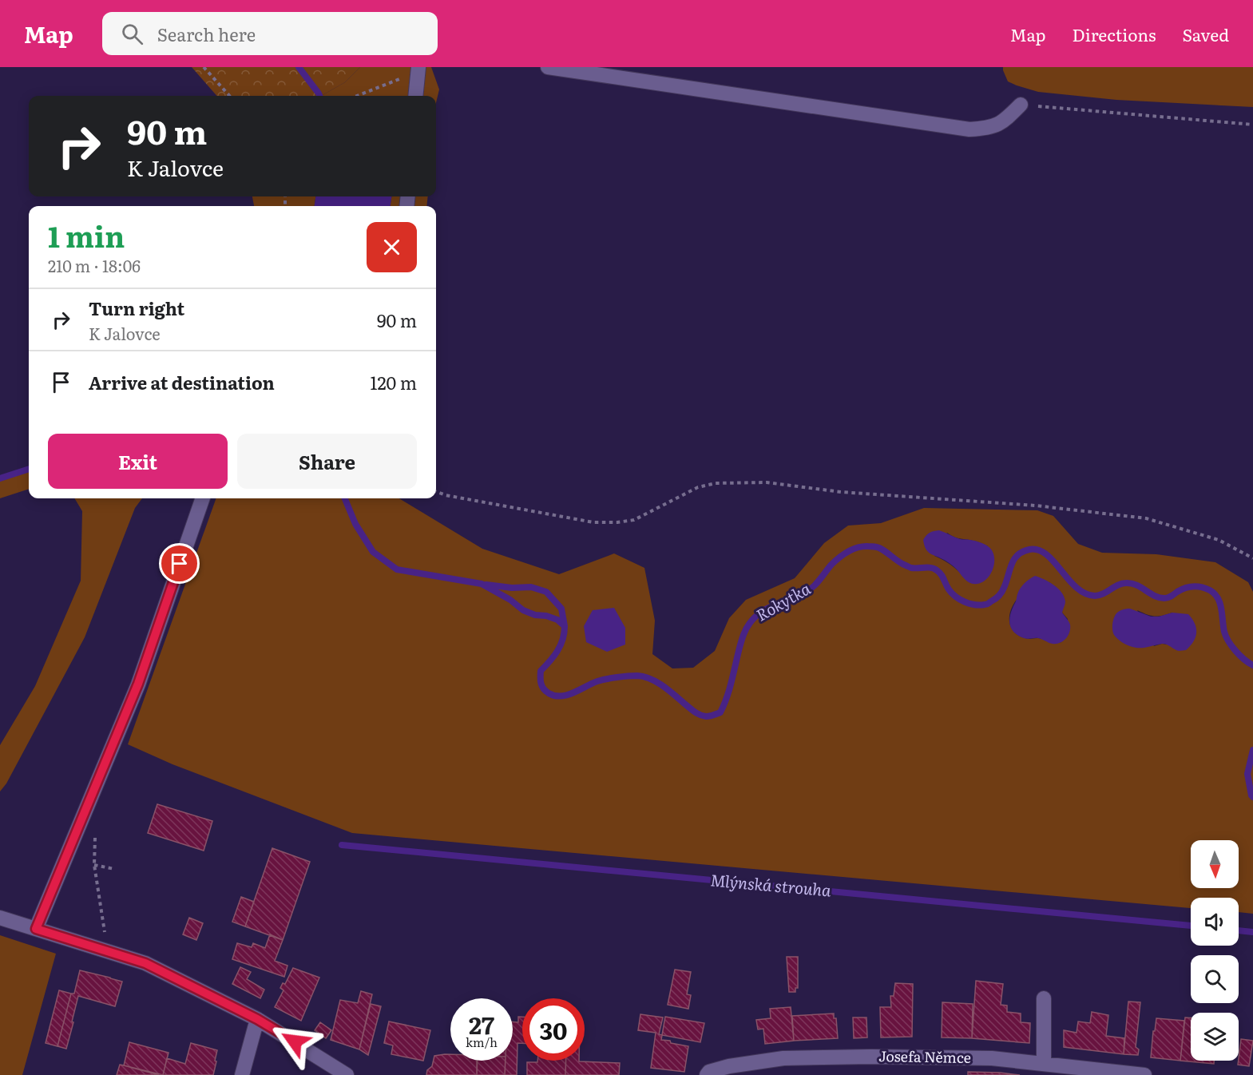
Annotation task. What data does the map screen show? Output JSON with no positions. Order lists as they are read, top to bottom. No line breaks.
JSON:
{"streets":{"street":["Josefa Němce"]},"water":["Rokytka","Mlýnská strouha"],"north":"bottom","page":{"header":"Map","search":"Search here","nav":["Map","Directions","Saved"],"turn":["90 m","K Jalovce"],"heading":["1 min","210 m · 18:06"],"list":[{"name":"Turn right","note":"K Jalovce","value":"90 m"},{"name":"Arrive at destination","value":"120 m"}],"buttons":["Exit","Share"],"speed":"27 km/h","limit":"30"}}
